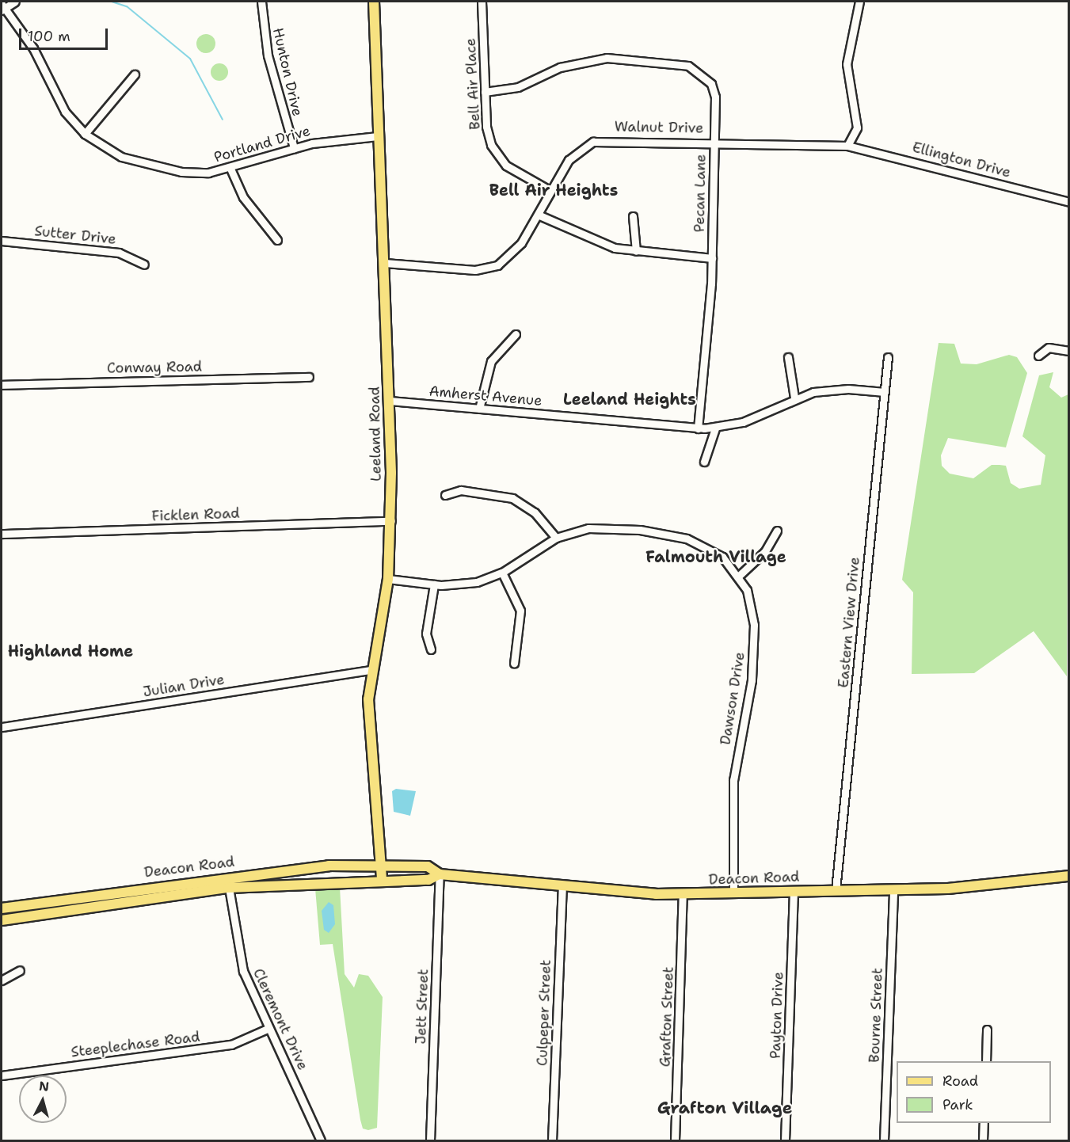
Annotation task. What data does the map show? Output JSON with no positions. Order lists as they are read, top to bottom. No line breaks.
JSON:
{"streets":{"main road":["Leeland Road","Deacon Road"],"street":["Hunton Drive","Bell Air Place","Walnut Drive","Portland Drive","Ellington Drive","Pecan Lane","Sutter Drive","Conway Road","Amherst Avenue","Ficklen Road","Eastern View Drive","Julian Drive","Dawson Drive","Jett Street","Culpeper Street","Payton Drive","Bourne Street","Grafton Street","Cleremont Drive","Steeplechase Road"]},"crossings":[["Hunton Drive","Portland Drive"],["Bell Air Place","Walnut Drive"],["Bell Air Place","Pecan Lane"],["Walnut Drive","Ellington Drive"],["Walnut Drive","Pecan Lane"],["Walnut Drive","Leeland Road"],["Portland Drive","Leeland Road"],["Pecan Lane","Amherst Avenue"],["Amherst Avenue","Leeland Road"],["Amherst Avenue","Eastern View Drive"],["Leeland Road","Ficklen Road"],["Leeland Road","Julian Drive"],["Leeland Road","Dawson Drive"],["Leeland Road","Deacon Road"],["Eastern View Drive","Deacon Road"],["Dawson Drive","Deacon Road"],["Deacon Road","Jett Street"],["Deacon Road","Culpeper Street"],["Deacon Road","Payton Drive"],["Deacon Road","Bourne Street"],["Deacon Road","Grafton Street"],["Deacon Road","Cleremont Drive"],["Cleremont Drive","Steeplechase Road"]],"districts":["Bell Air Heights","Leeland Heights","Falmouth Village","Highland Home","Grafton Village"],"legend":["Road","Park"],"scale_bar":"100 m","north":"top"}
